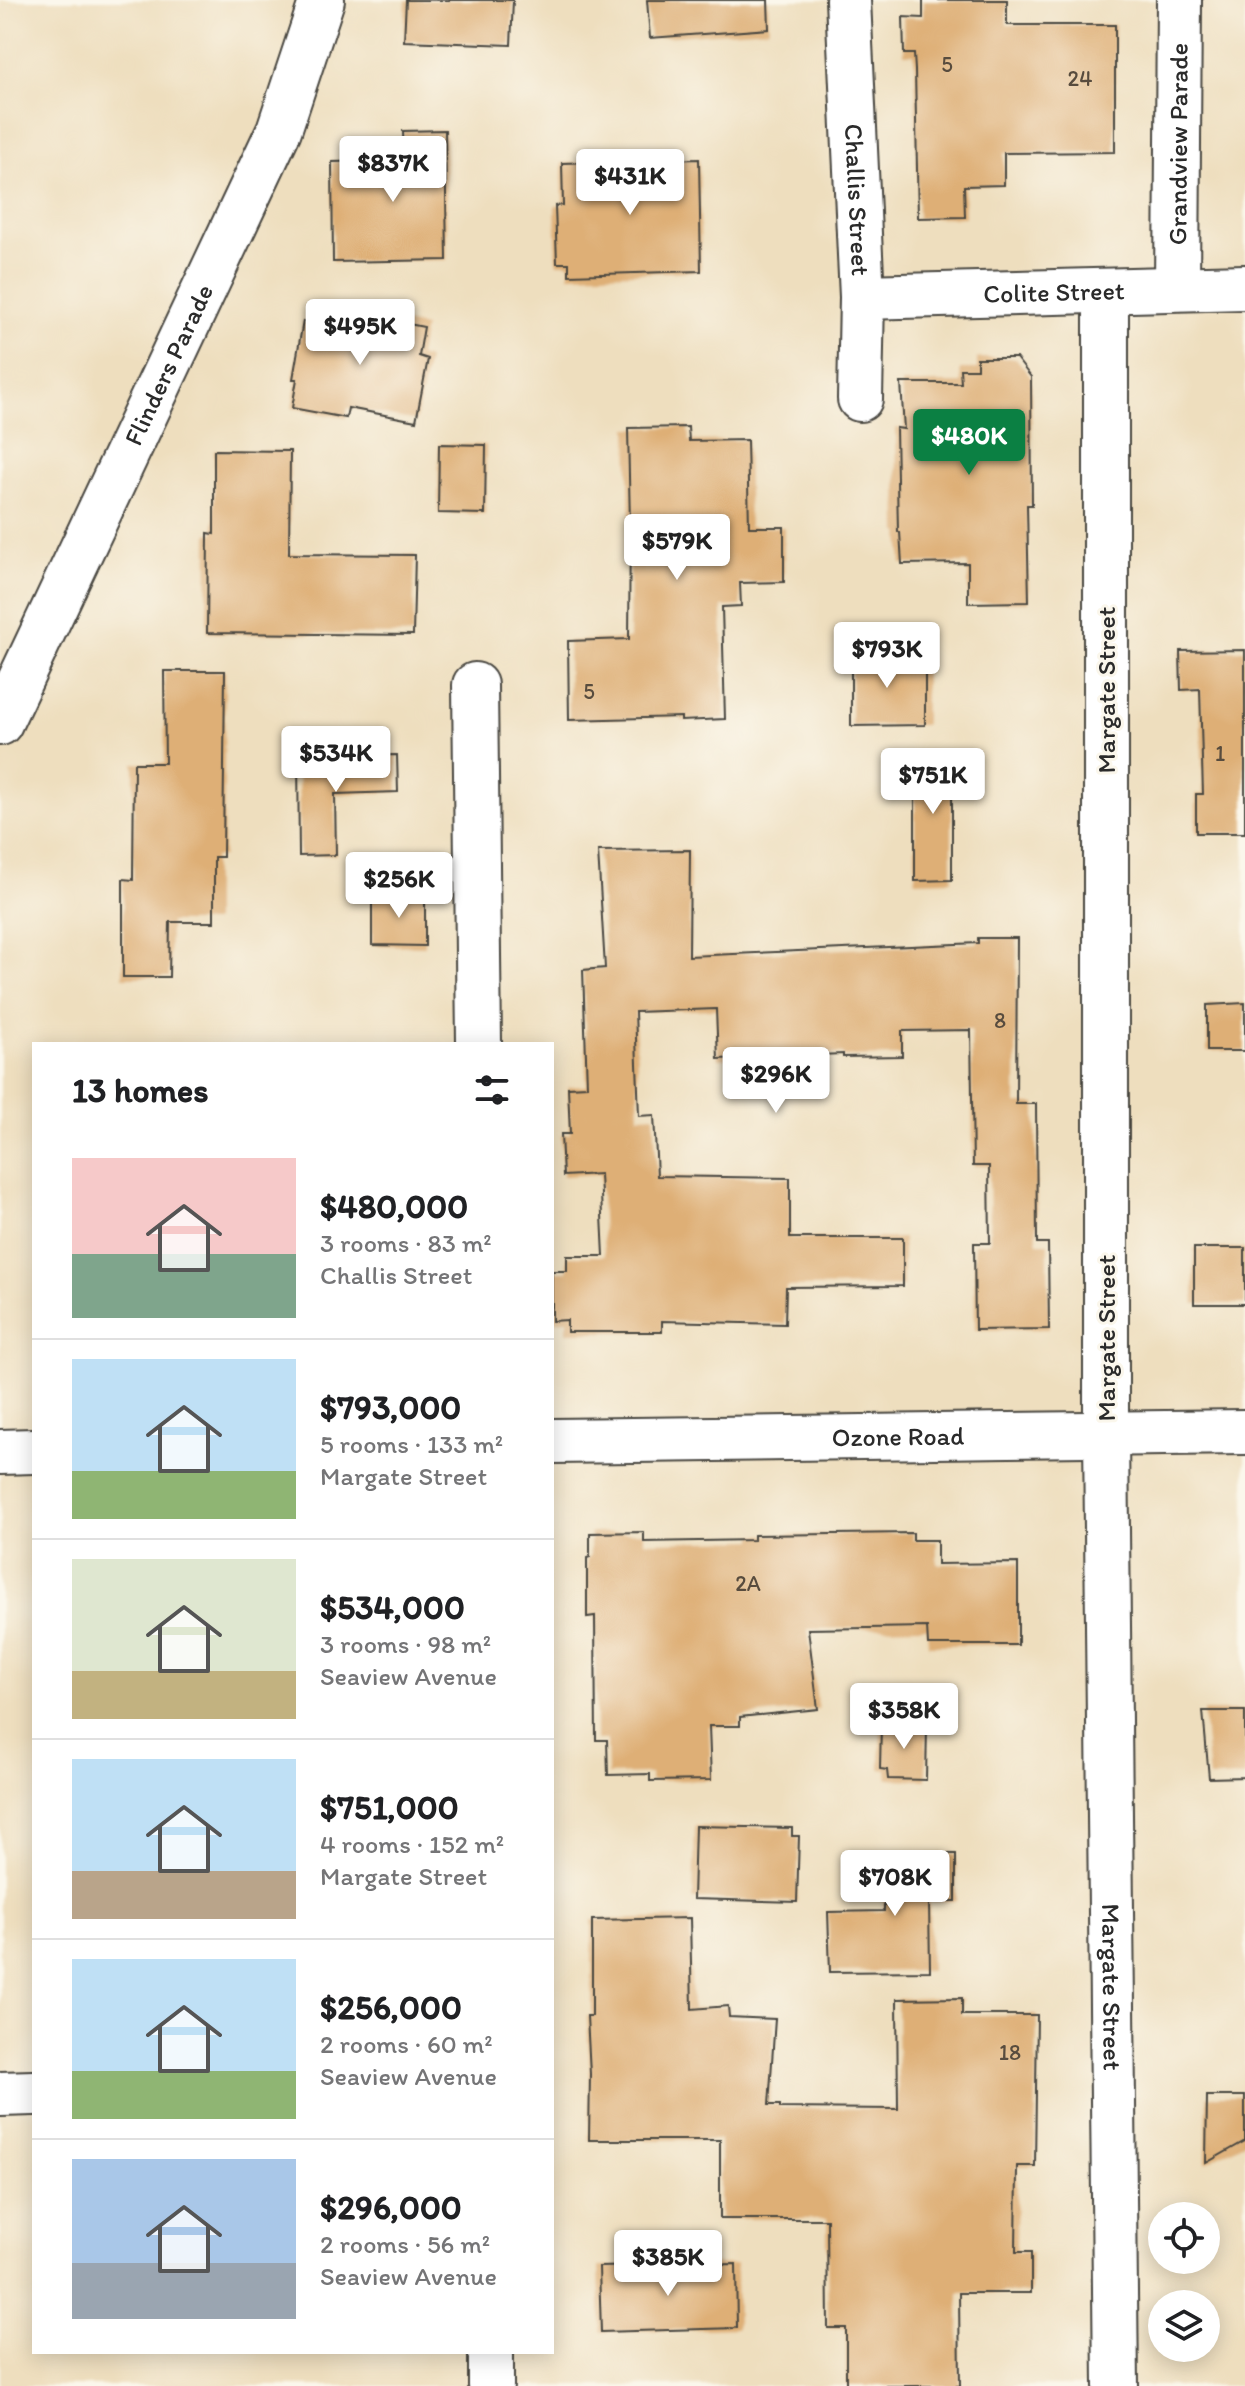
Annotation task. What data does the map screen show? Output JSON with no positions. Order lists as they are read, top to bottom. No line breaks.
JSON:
{"streets":{"street":["Grandview Parade","Challis Street","Colite Street","Flinders Parade","Margate Street","Ozone Road"]},"crossings":[["Grandview Parade","Colite Street"],["Challis Street","Colite Street"],["Colite Street","Margate Street"],["Margate Street","Ozone Road"]],"house_numbers":["5","24","5","1","8","2A","18"],"page":{"price":["$837K","$431K","$495K","$480K","$579K","$793K","$534K","$751K","$256K","$296K","$358K","$708K","$385K"],"heading":"13 homes","list":[{"name":"$480,000","note":"3 rooms · 83 m² · Challis Street"},{"name":"$793,000","note":"5 rooms · 133 m² · Margate Street"},{"name":"$534,000","note":"3 rooms · 98 m² · Seaview Avenue"},{"name":"$751,000","note":"4 rooms · 152 m² · Margate Street"},{"name":"$256,000","note":"2 rooms · 60 m² · Seaview Avenue"},{"name":"$296,000","note":"2 rooms · 56 m² · Seaview Avenue"}]}}
